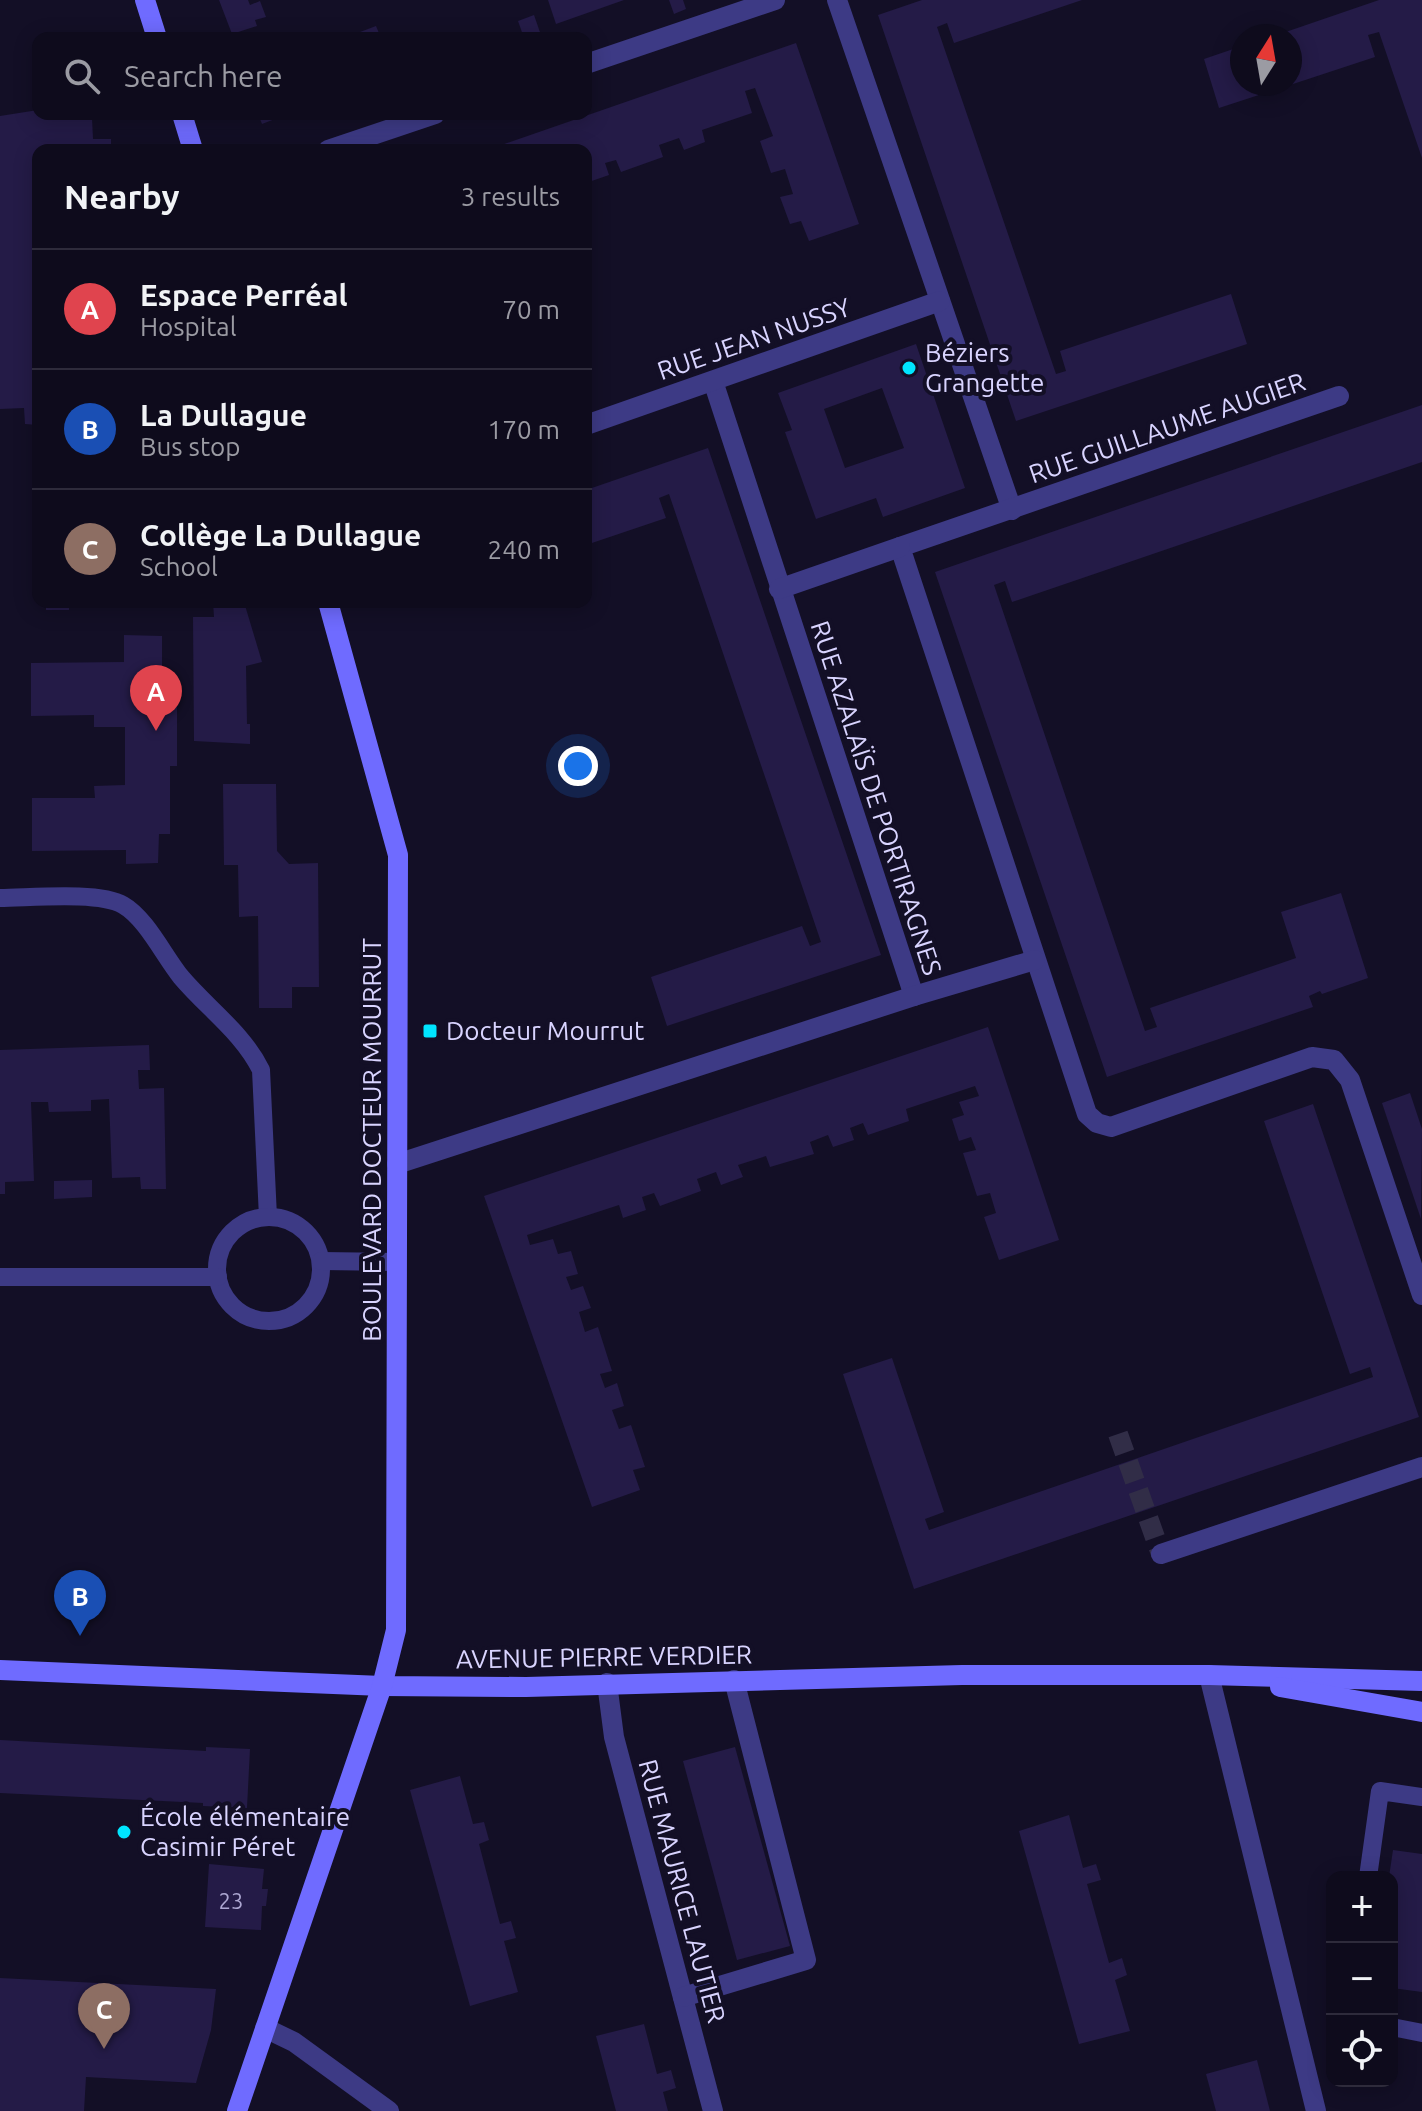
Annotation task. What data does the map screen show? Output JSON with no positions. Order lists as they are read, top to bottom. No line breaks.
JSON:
{"streets":{"main road":["BOULEVARD DOCTEUR MOURRUT","AVENUE PIERRE VERDIER"],"street":["RUE JEAN NUSSY","RUE GUILLAUME AUGIER","RUE AZALAÏS DE PORTIRAGNES","RUE MAURICE LAUTIER"]},"crossings":[["RUE JEAN NUSSY","RUE AZALAÏS DE PORTIRAGNES"],["BOULEVARD DOCTEUR MOURRUT","AVENUE PIERRE VERDIER"],["AVENUE PIERRE VERDIER","RUE MAURICE LAUTIER"]],"places":{"other":["Béziers Grangette","École élémentaire Casimir Péret"],"transit":["Docteur Mourrut"]},"house_numbers":["23"],"north":"top","page":{"search":"Search here","heading":["Nearby","3 results"],"list":[{"mark":"A","name":"Espace Perréal","note":"Hospital","value":"70 m"},{"mark":"B","name":"La Dullague","note":"Bus stop","value":"170 m"},{"mark":"C","name":"Collège La Dullague","note":"School","value":"240 m"}],"pins":["A","B","C"],"map_buttons":["+","−"]}}
